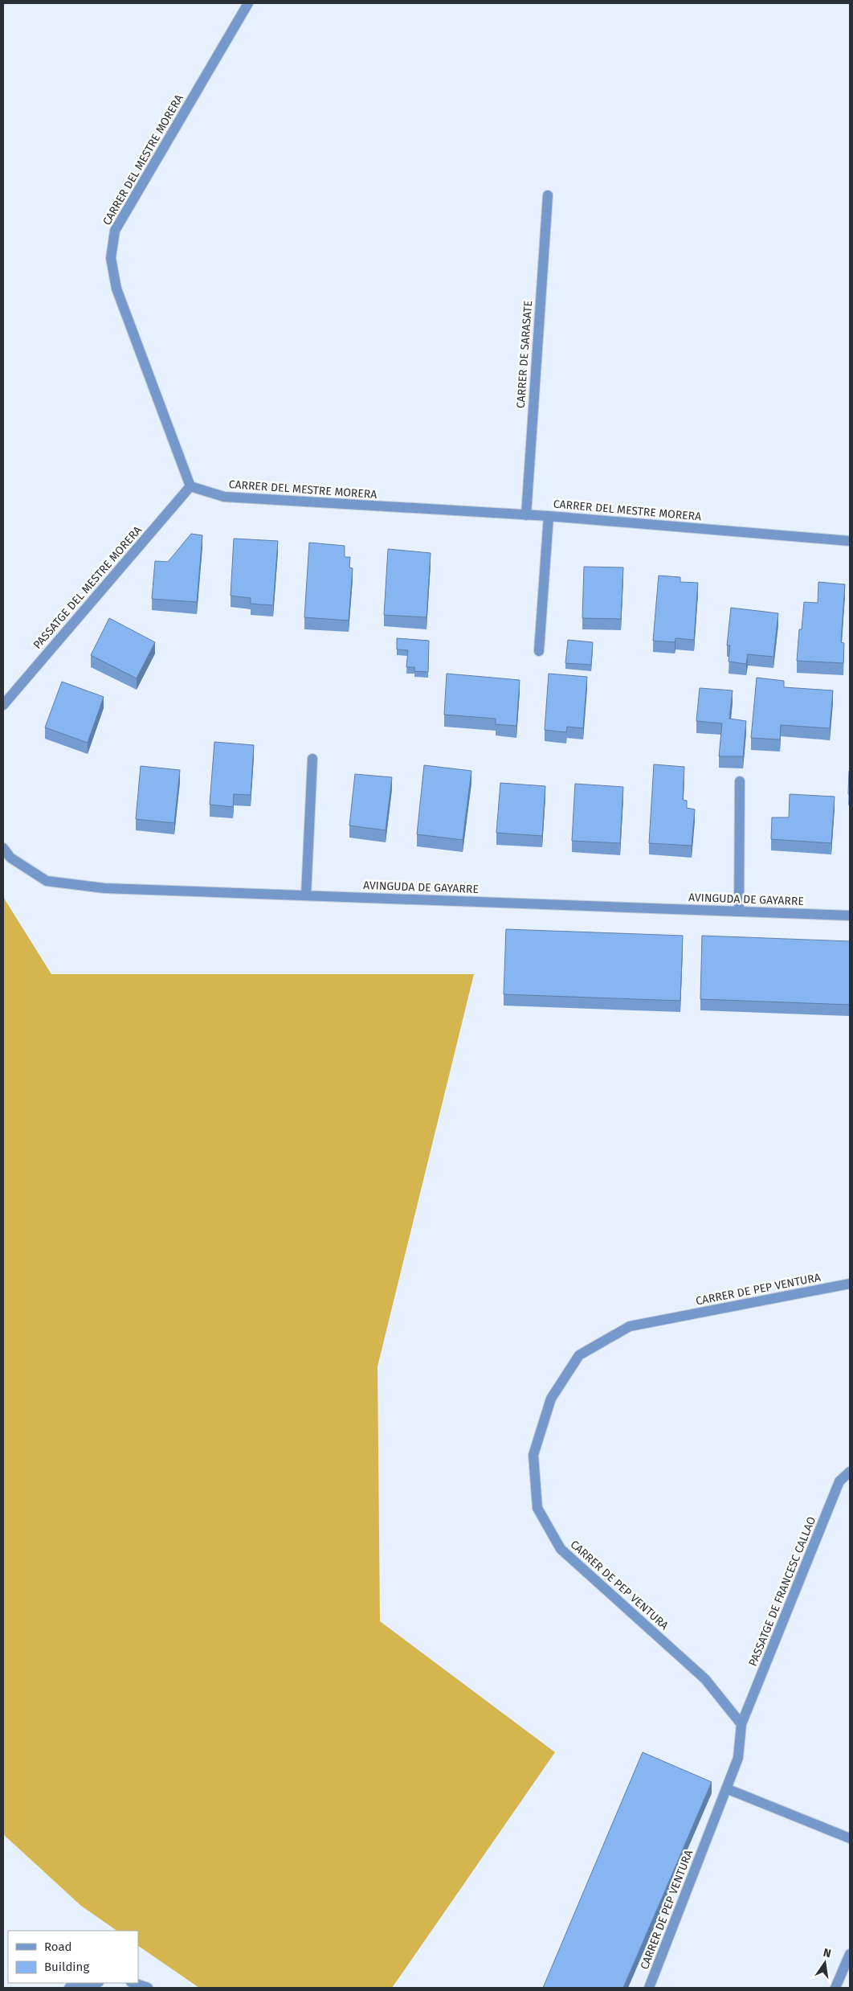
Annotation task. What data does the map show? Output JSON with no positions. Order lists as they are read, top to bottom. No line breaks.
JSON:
{"streets":{"street":["CARRER DEL MESTRE MORERA","CARRER DE SARASATE","PASSATGE DEL MESTRE MORERA","AVINGUDA DE GAYARRE","CARRER DE PEP VENTURA","PASSATGE DE FRANCESC CALLAO"]},"crossings":[["CARRER DEL MESTRE MORERA","CARRER DE SARASATE"],["CARRER DEL MESTRE MORERA","PASSATGE DEL MESTRE MORERA"],["CARRER DE PEP VENTURA","PASSATGE DE FRANCESC CALLAO"]],"legend":["Road","Building"],"north":"top"}
